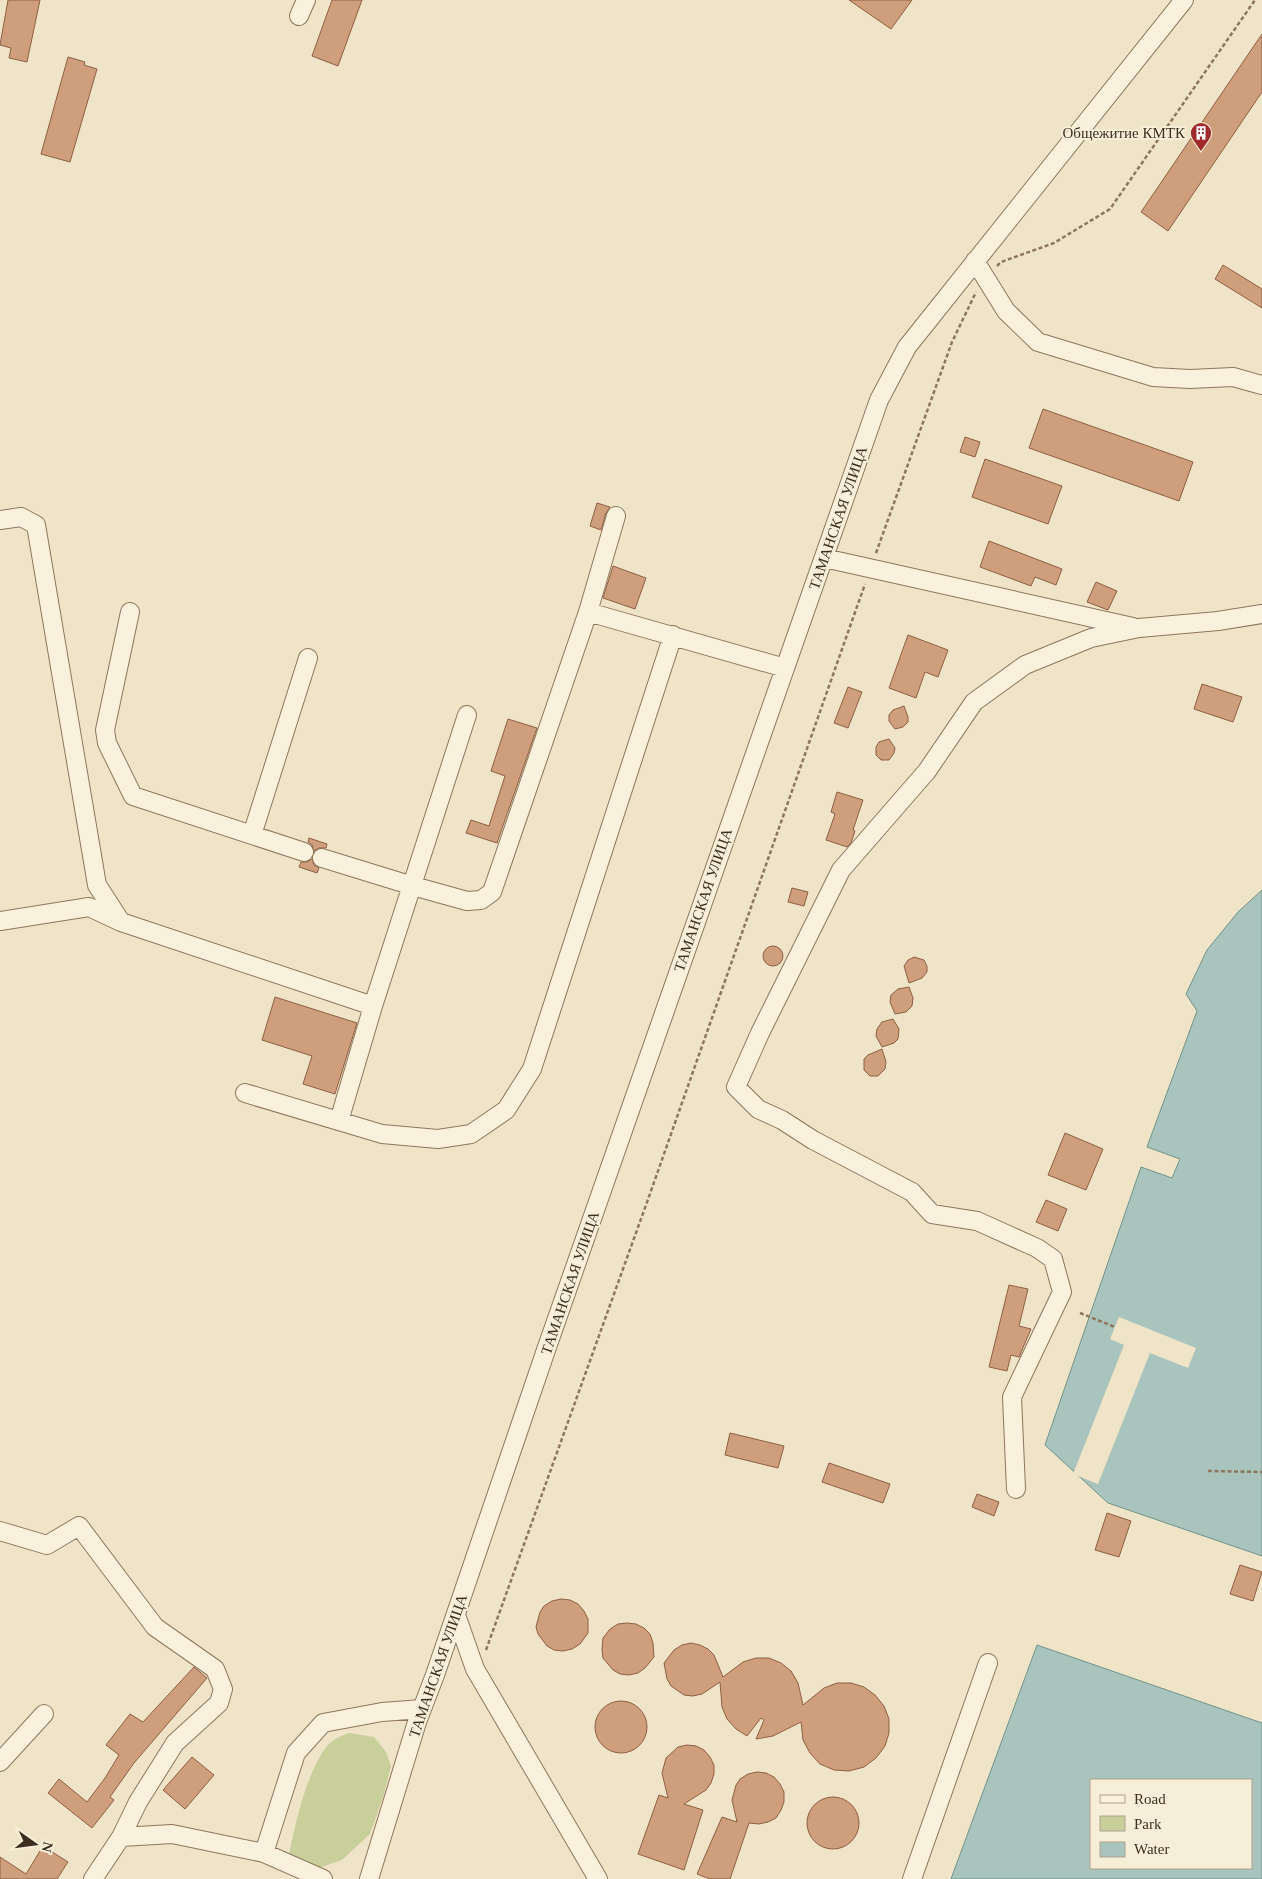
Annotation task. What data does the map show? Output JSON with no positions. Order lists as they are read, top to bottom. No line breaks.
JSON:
{"streets":{"street":["ТАМАНСКАЯ УЛИЦА"]},"places":{"building":["Общежитие КМТК"]},"legend":["Road","Park","Water"],"north":"right"}
